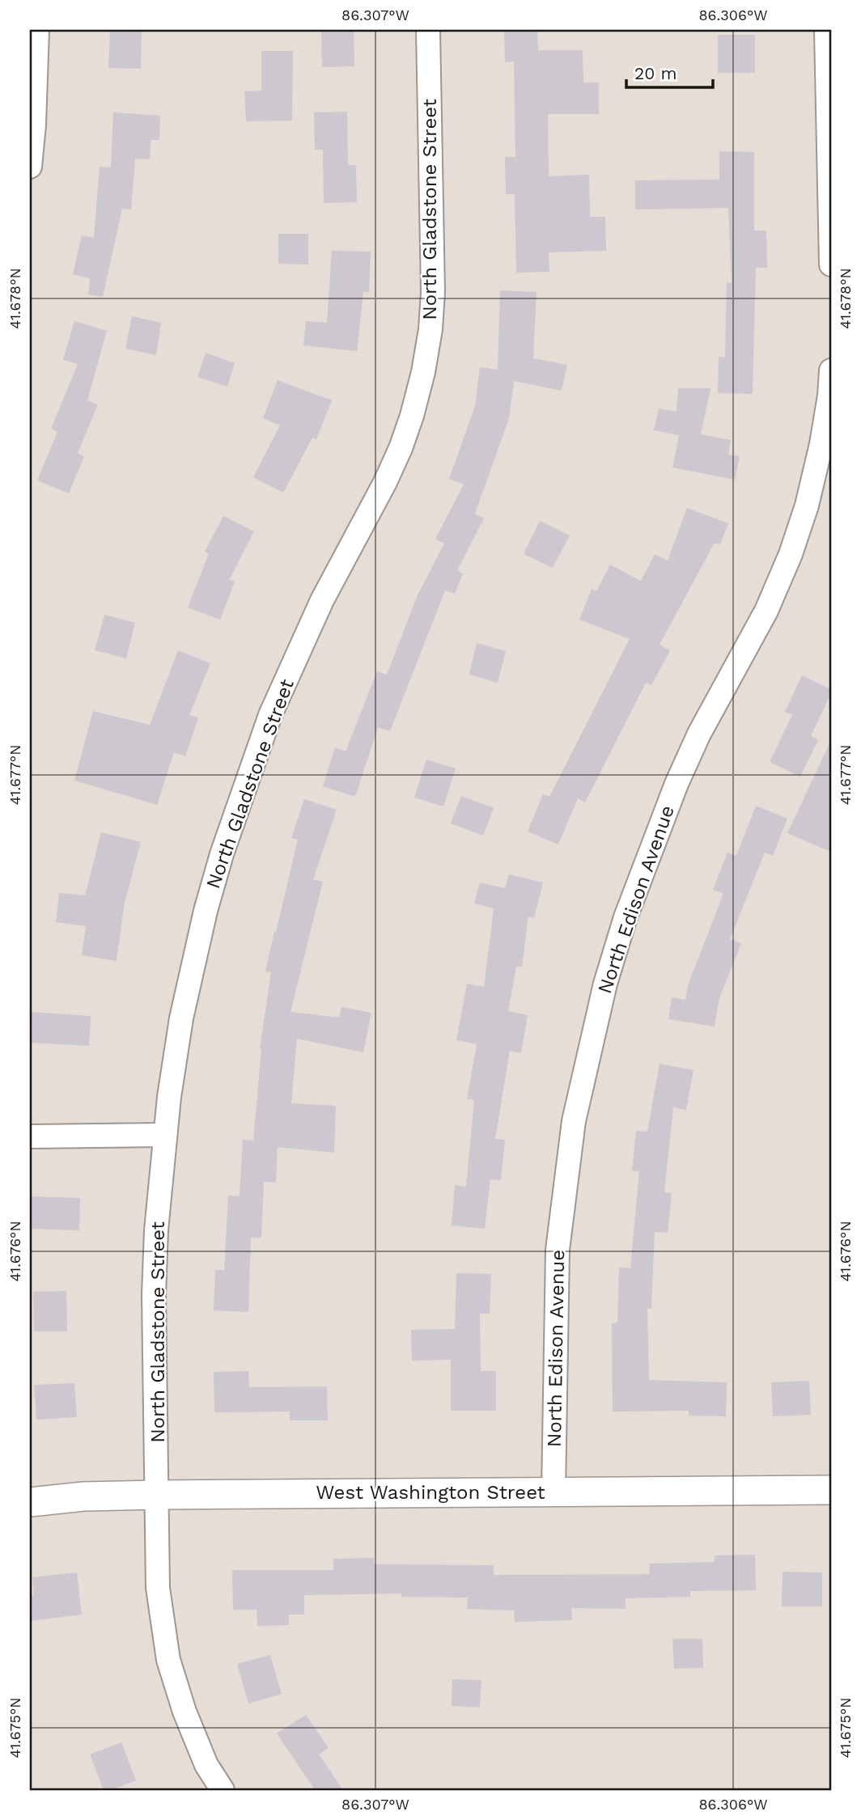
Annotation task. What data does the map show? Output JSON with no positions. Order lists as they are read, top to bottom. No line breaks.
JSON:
{"streets":{"street":["North Gladstone Street","North Edison Avenue","West Washington Street"]},"crossings":[["North Gladstone Street","West Washington Street"],["North Edison Avenue","West Washington Street"]],"scale_bar":"20 m","coordinates":["86.307°W","86.306°W","41.678°N","41.677°N","41.676°N","41.675°N"]}
